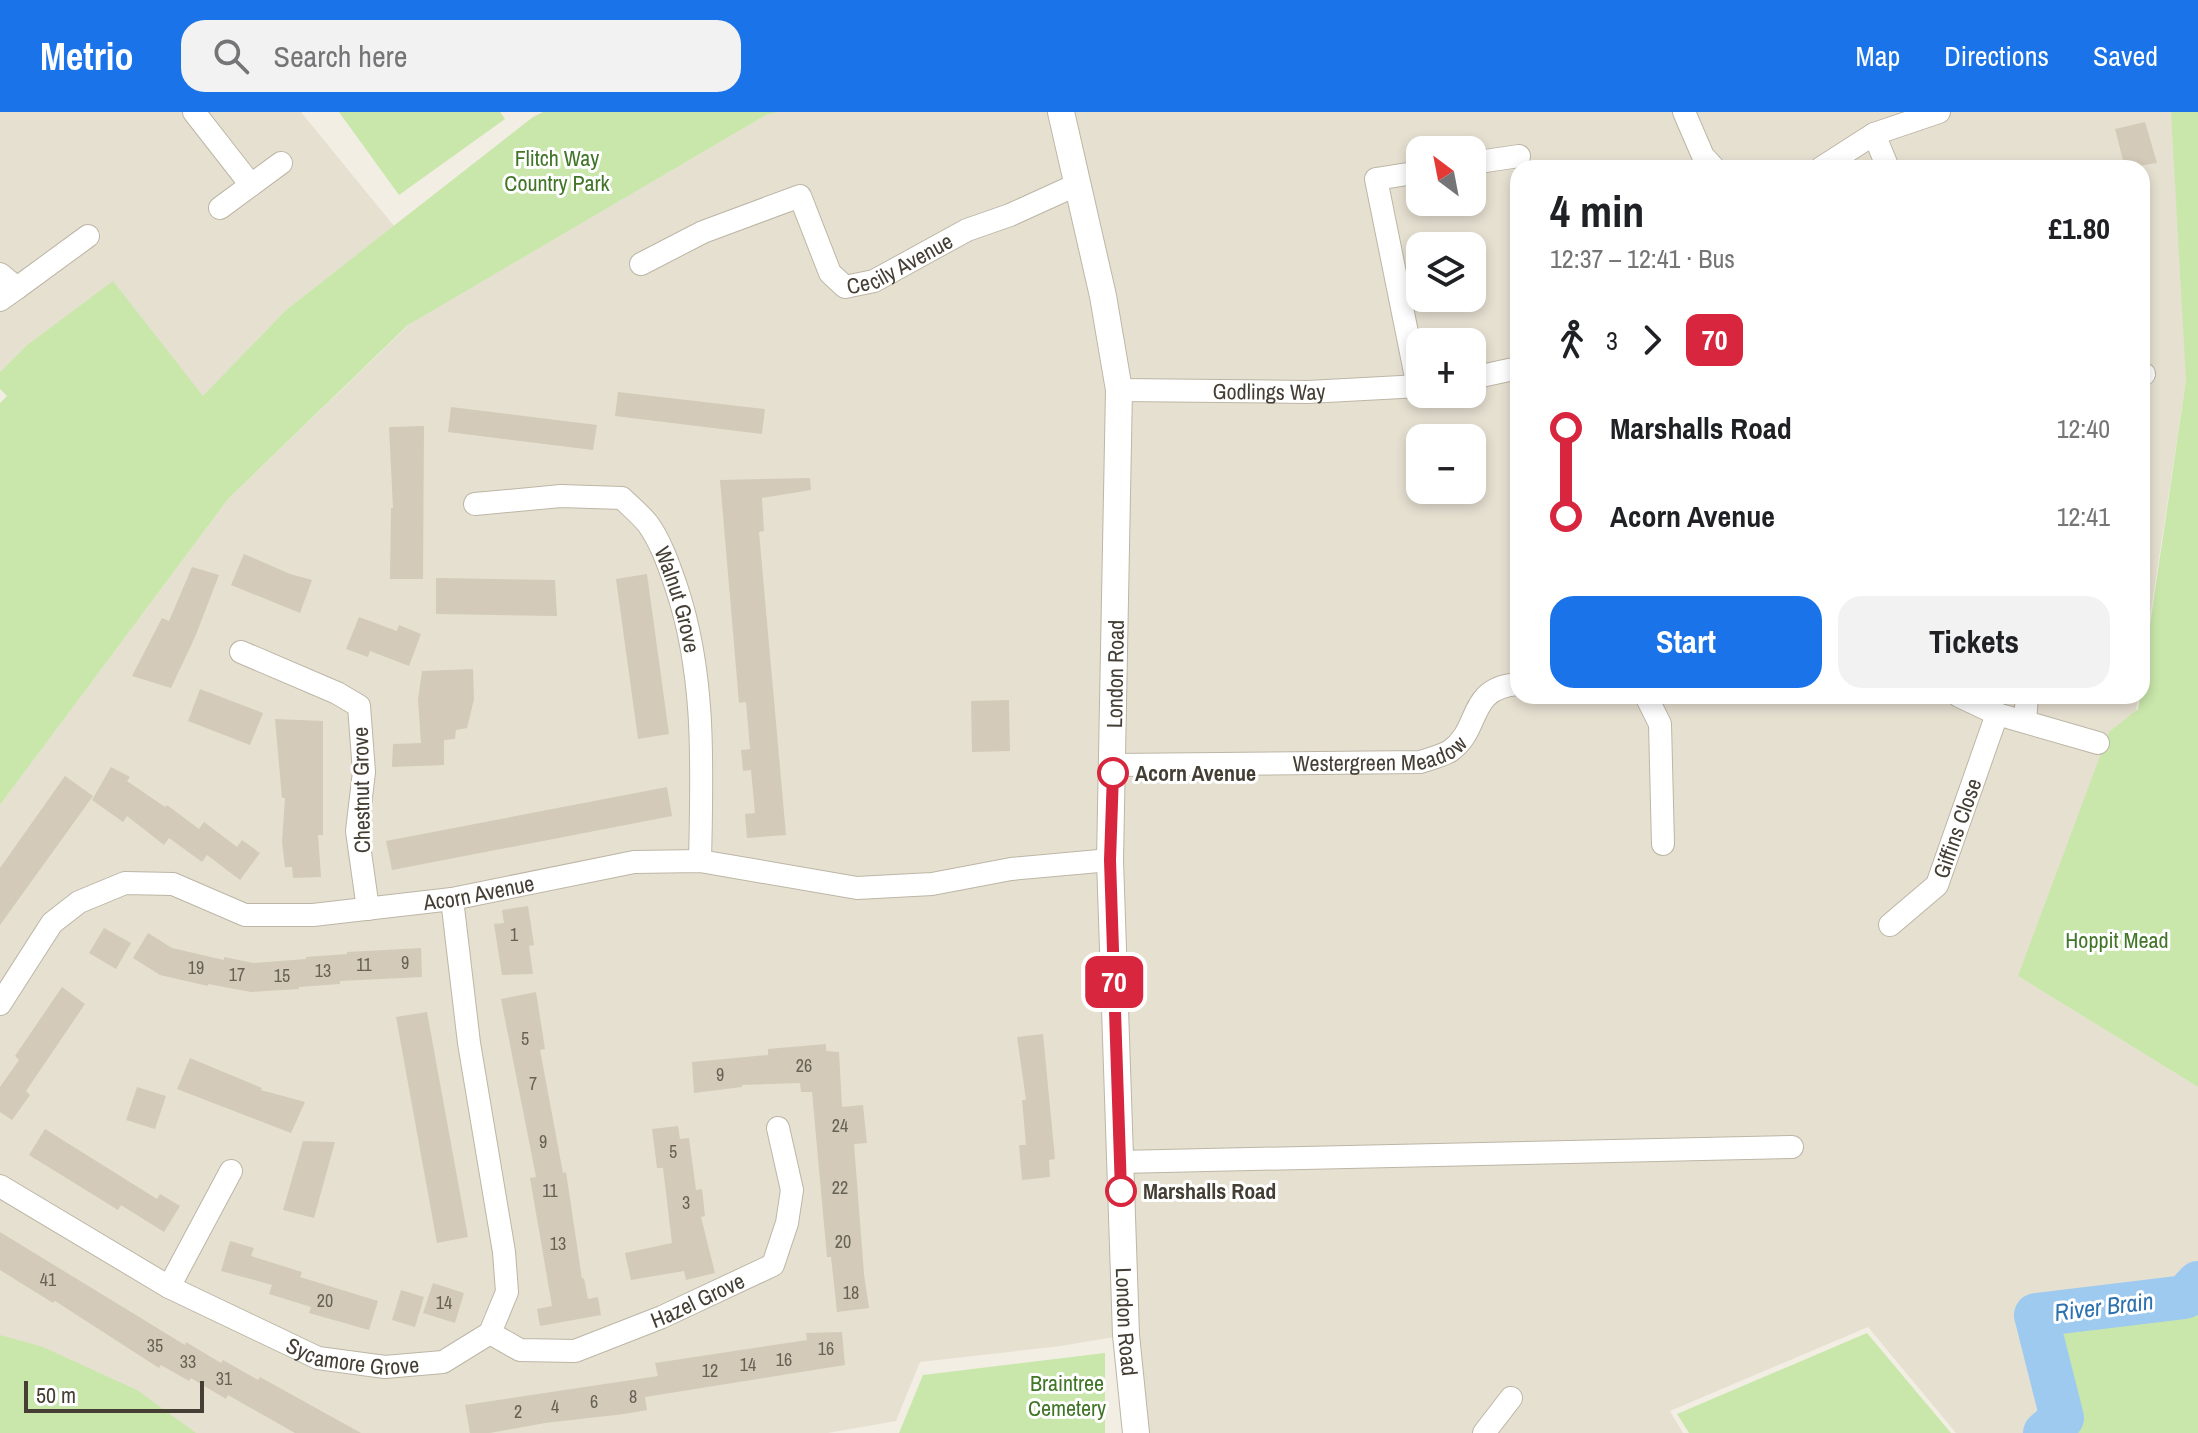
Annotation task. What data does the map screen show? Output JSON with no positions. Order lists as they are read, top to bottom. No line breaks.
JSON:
{"streets":{"street":["Cecily Avenue","Godlings Way","Walnut Grove","London Road","Westergreen Meadow","Chestnut Grove","Giffins Close","Acorn Avenue","Hazel Grove","Sycamore Grove"]},"crossings":[["Cecily Avenue","London Road"],["Godlings Way","London Road"],["Walnut Grove","Acorn Avenue"],["London Road","Westergreen Meadow"],["London Road","Acorn Avenue"],["Chestnut Grove","Acorn Avenue"],["Hazel Grove","Sycamore Grove"]],"water":["River Brain"],"parks":["Flitch Way Country Park","Hoppit Mead","Braintree Cemetery"],"places":["Acorn Avenue","Marshalls Road"],"lines":["bus line 70"],"house_numbers":["1","9","11","19","13","17","15","5","26","9","7","24","9","5","22","11","3","20","13","41","18","20","14","35","16","16","33","14","12","31","8","6","4","2"],"scale_bar":"50 m","north":"top left","page":{"header":"Metrio","search":"Search here","nav":["Map","Directions","Saved"],"on_map":"70","map_buttons":["+","−"],"heading":["4 min","12:37 – 12:41 · Bus","£1.80"],"legs":["3","70"],"list":[{"name":"Marshalls Road","value":"12:40"},{"name":"Acorn Avenue","value":"12:41"}],"buttons":["Start","Tickets"],"scale":"50 m"}}
